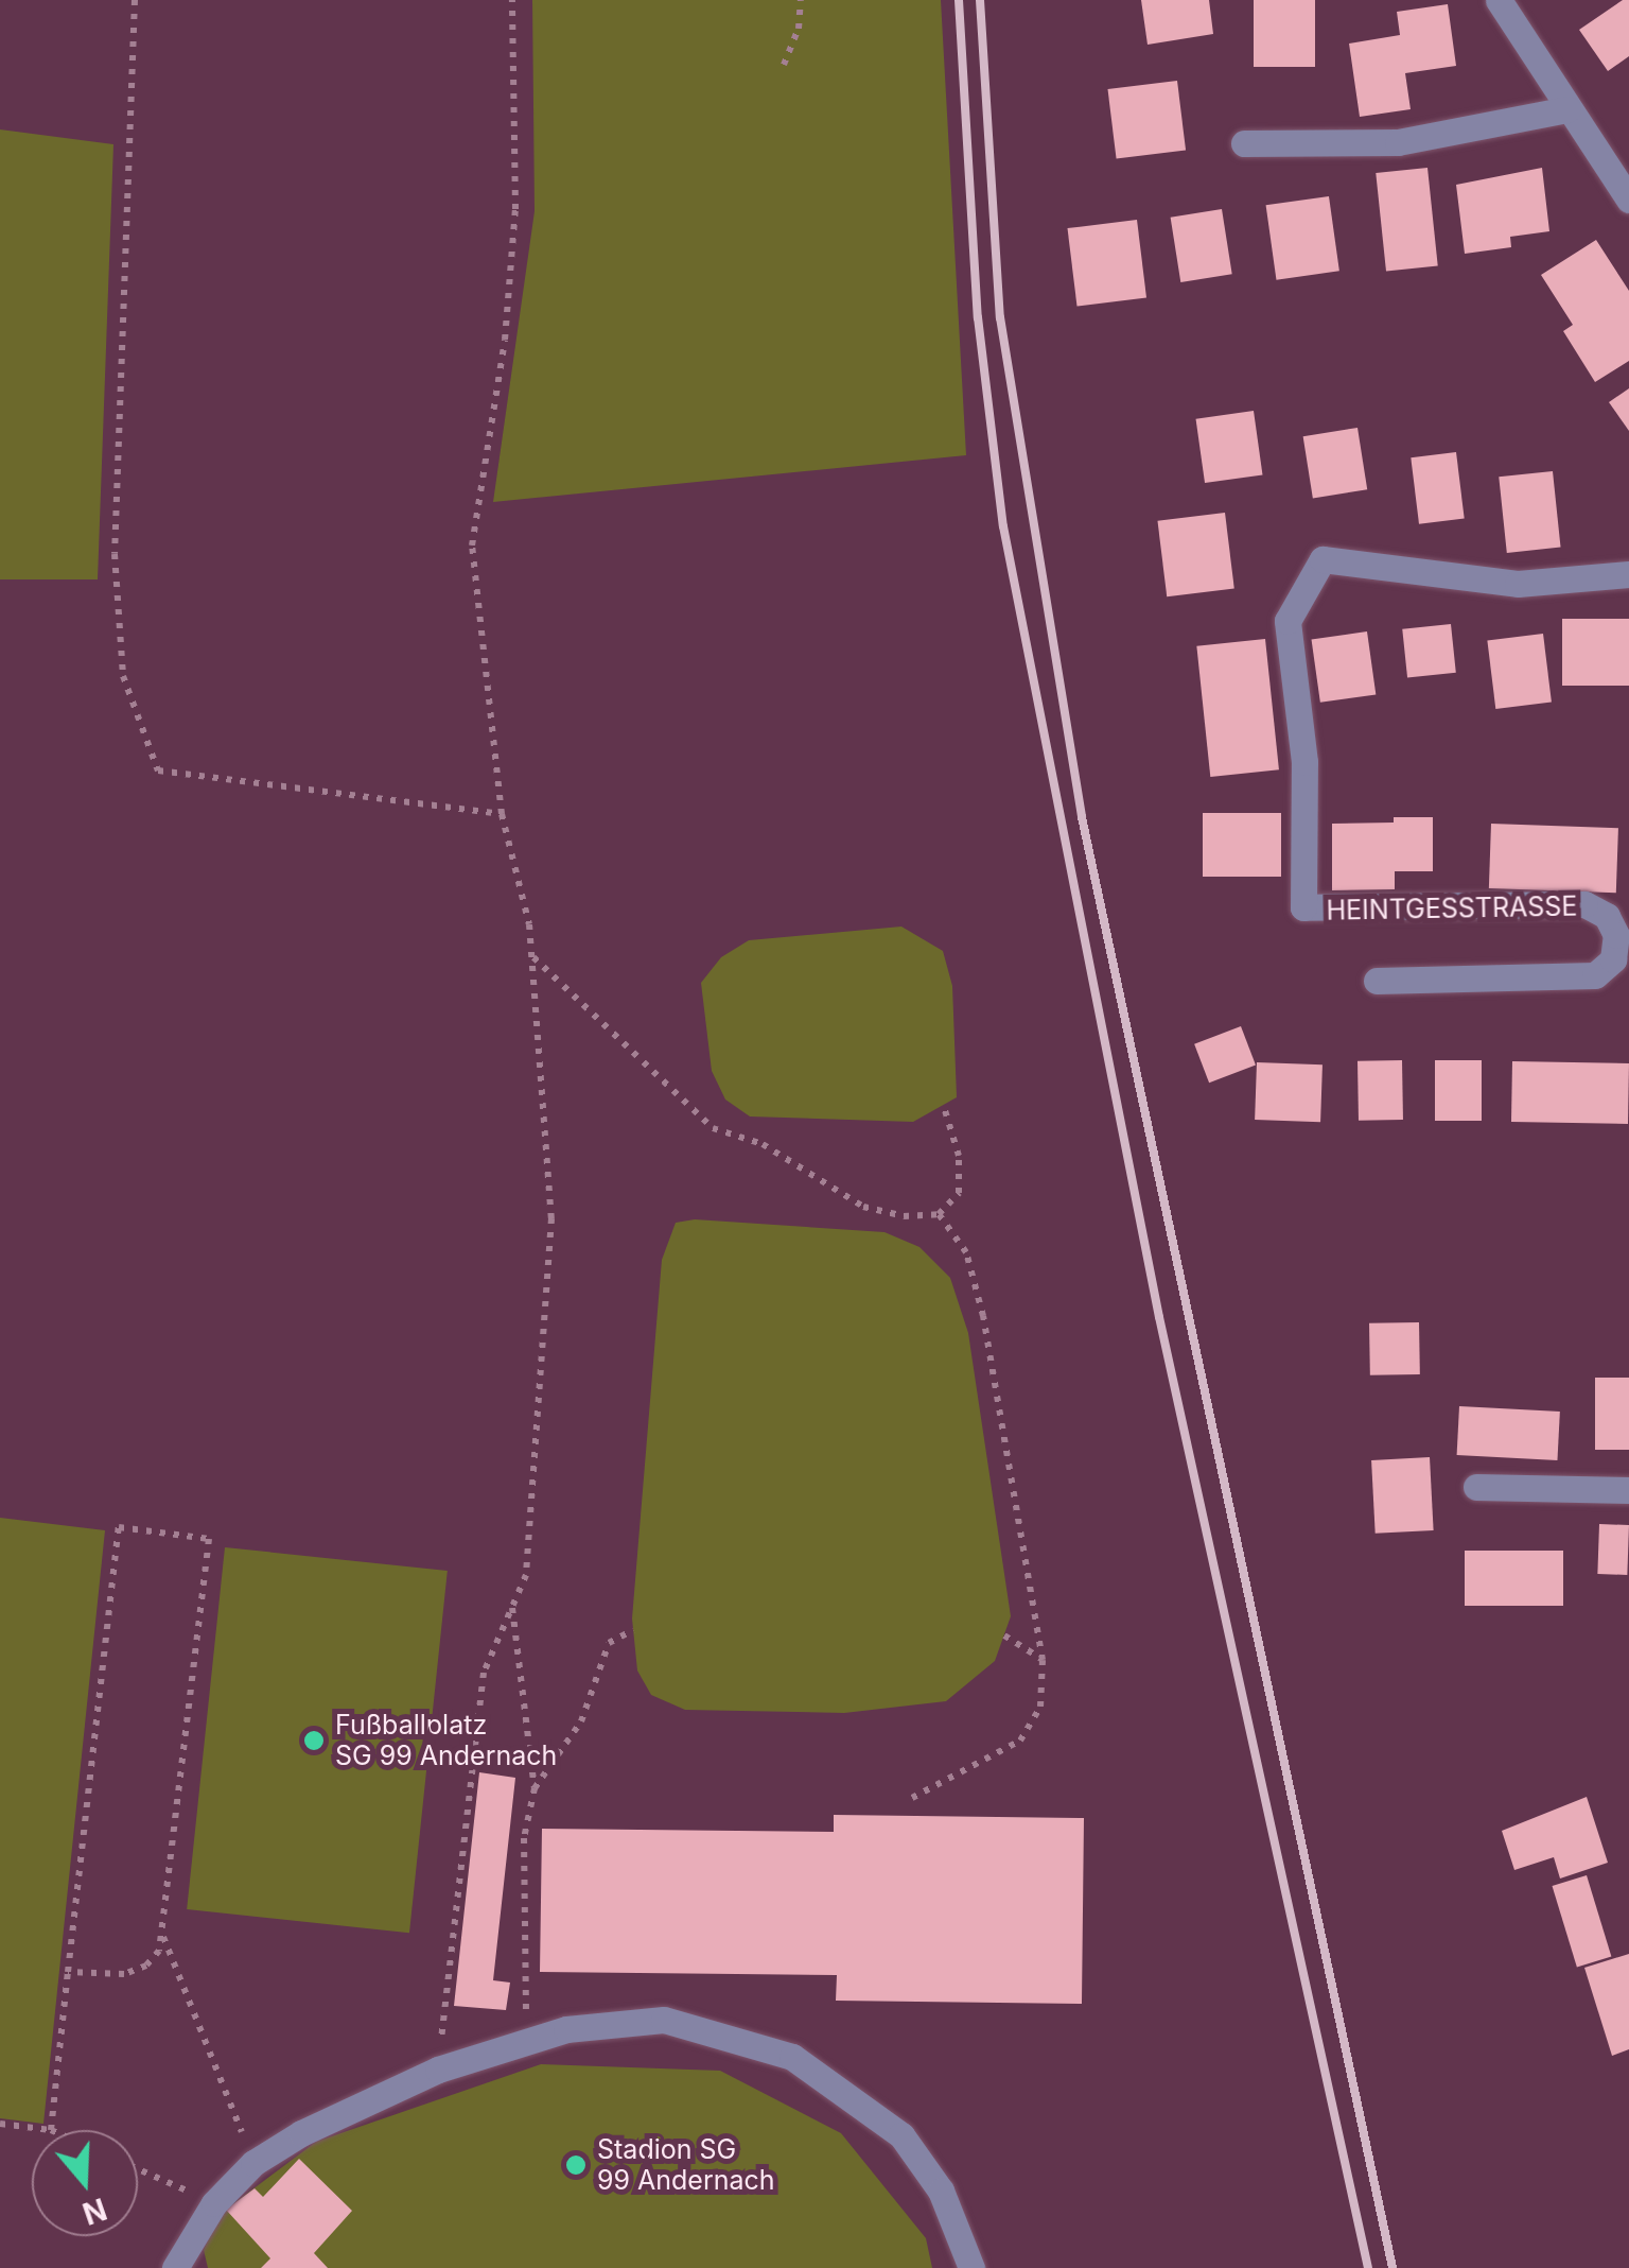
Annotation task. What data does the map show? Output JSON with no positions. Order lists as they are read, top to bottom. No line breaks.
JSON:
{"streets":{"street":["HEINTGESSTRASSE"]},"places":["Fußballplatz SG 99 Andernach","Stadion SG 99 Andernach"],"north":"bottom"}
